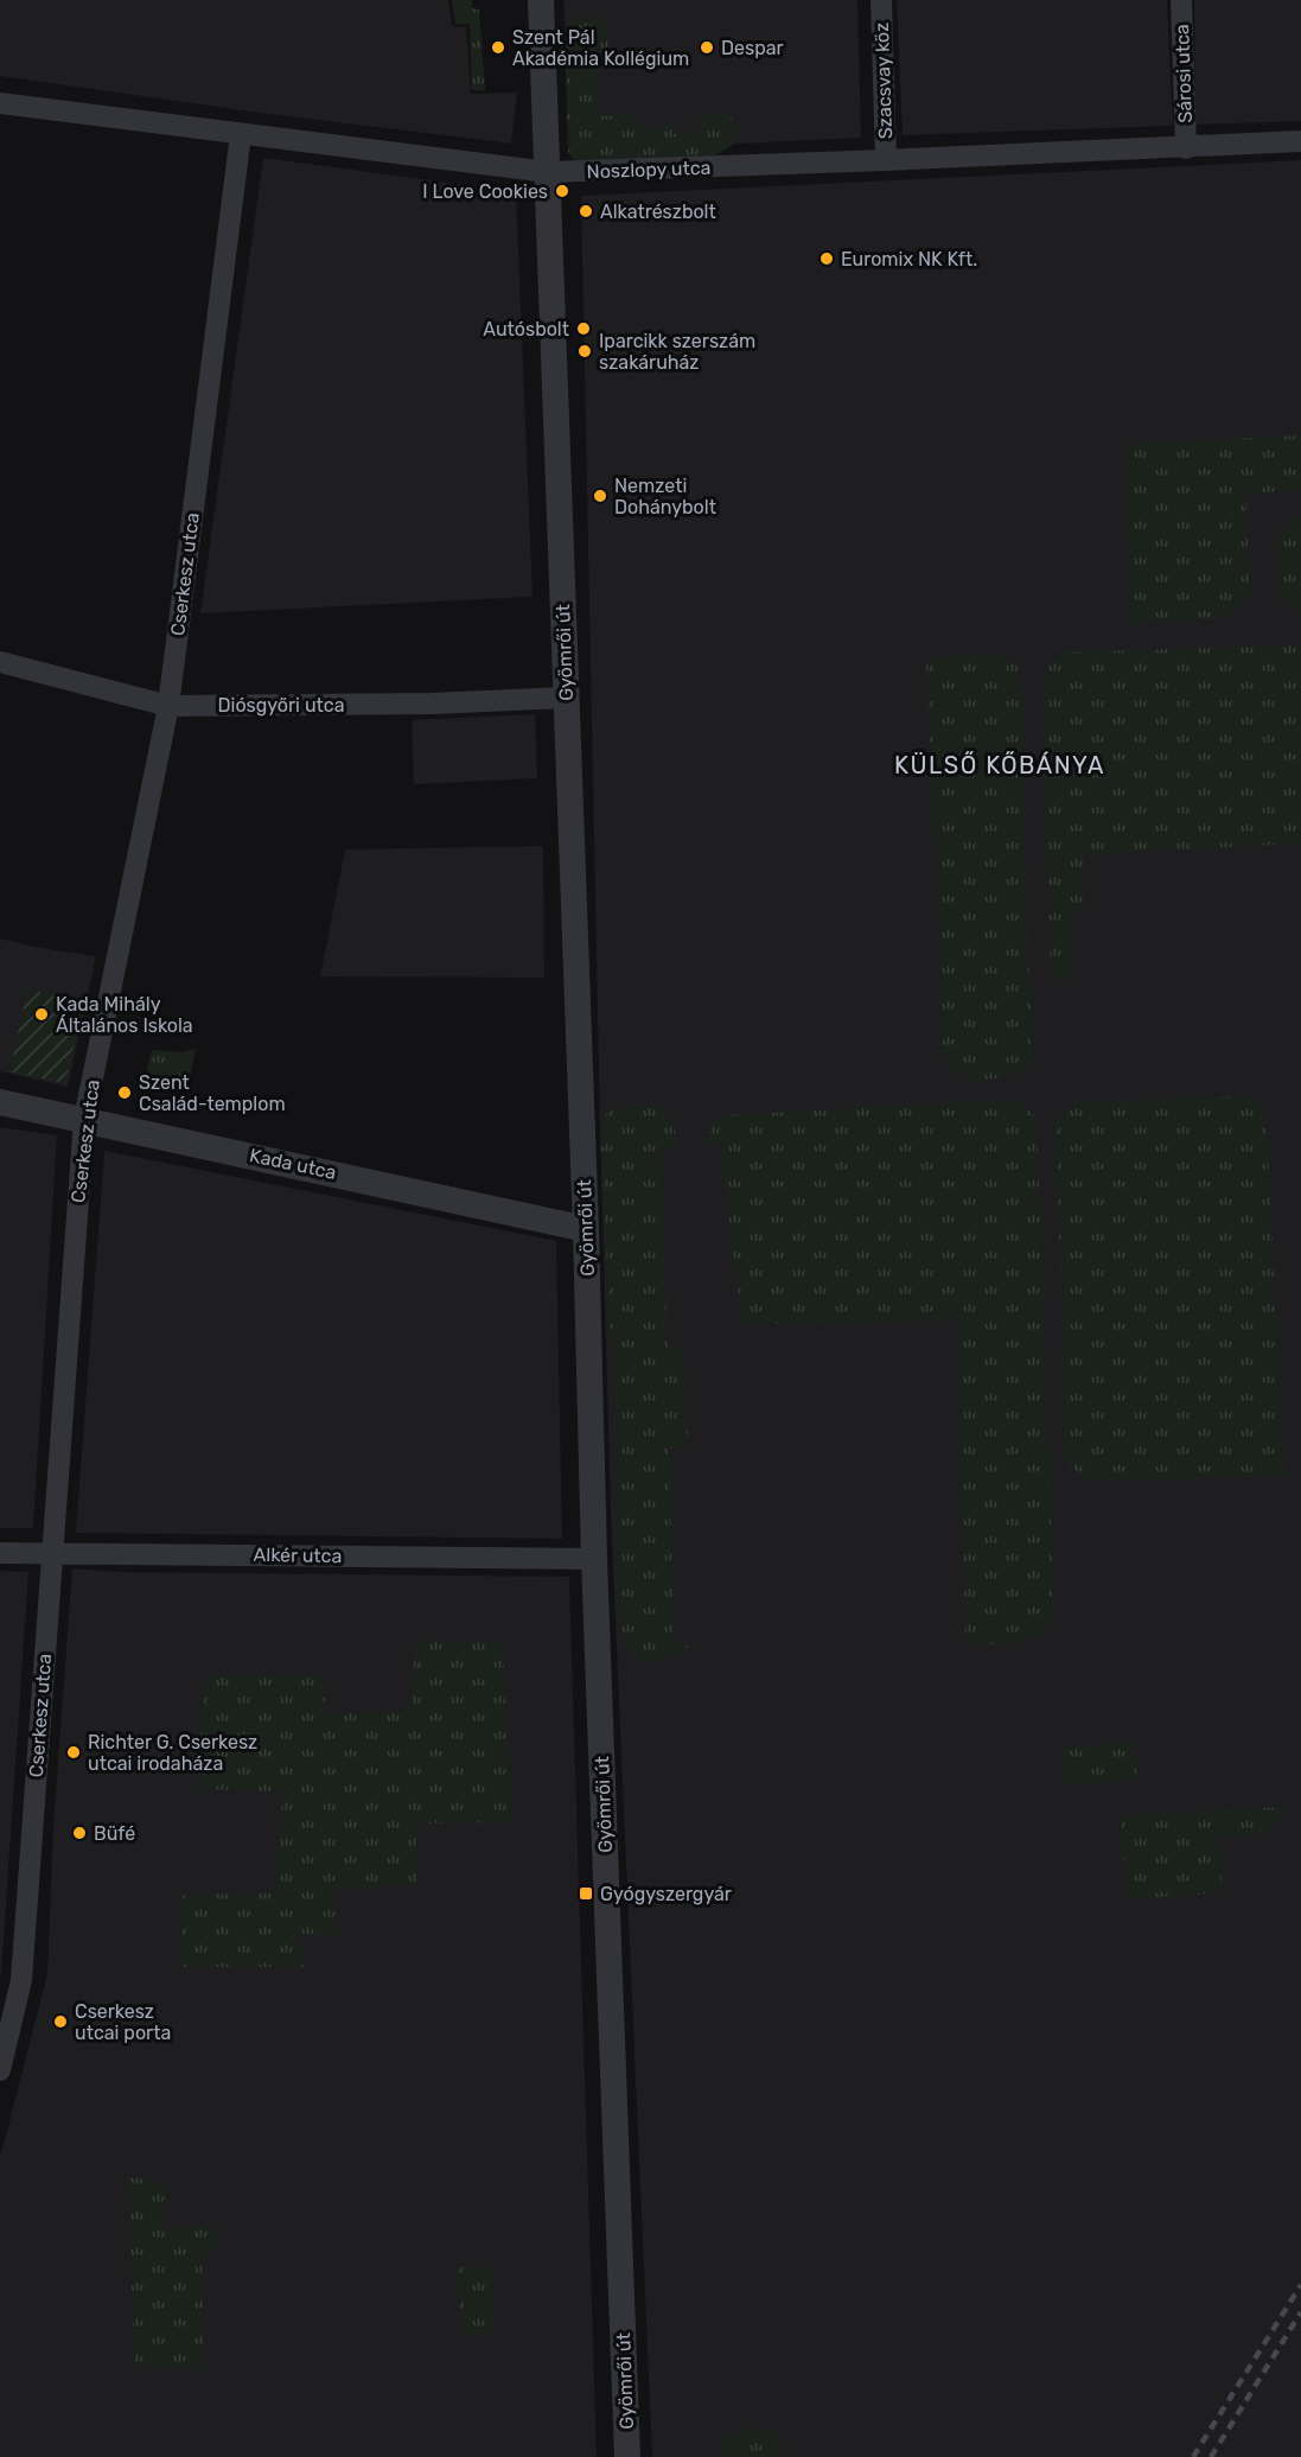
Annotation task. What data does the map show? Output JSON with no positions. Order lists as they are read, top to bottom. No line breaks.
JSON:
{"streets":{"street":["Sárosi utca","Szacsvay köz","Noszlopy utca","Cserkesz utca","Gyömrői út","Diósgyőri utca","Kada utca","Alkér utca"]},"crossings":[["Sárosi utca","Noszlopy utca"],["Szacsvay köz","Noszlopy utca"],["Noszlopy utca","Cserkesz utca"],["Noszlopy utca","Gyömrői út"],["Cserkesz utca","Diósgyőri utca"],["Cserkesz utca","Kada utca"],["Cserkesz utca","Alkér utca"],["Gyömrői út","Diósgyőri utca"],["Gyömrői út","Kada utca"],["Gyömrői út","Alkér utca"]],"districts":["KÜLSŐ KŐBÁNYA"],"places":{"other":["Szent Pál Akadémia Kollégium","Despar","I Love Cookies","Alkatrészbolt","Euromix NK Kft.","Autósbolt","Iparcikk szerszám szakáruház","Nemzeti Dohánybolt","Kada Mihály Általános Iskola","Szent Család-templom","Richter G. Cserkesz utcai irodaháza","Büfé","Cserkesz utcai porta"],"transit":["Gyógyszergyár"]}}
